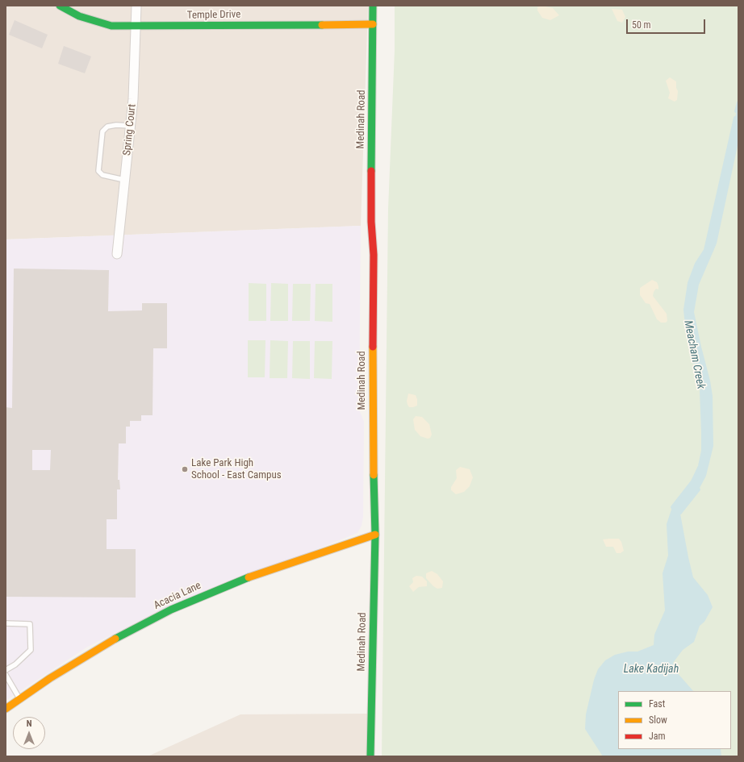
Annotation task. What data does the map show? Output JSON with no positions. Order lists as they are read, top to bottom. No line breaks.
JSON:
{"streets":{"main road":["Temple Drive","Medinah Road","Acacia Lane"],"street":["Spring Court"]},"crossings":[["Temple Drive","Medinah Road"],["Temple Drive","Spring Court"],["Medinah Road","Acacia Lane"]],"water":["Meacham Creek","Lake Kadijah"],"places":["Lake Park High School - East Campus"],"legend":["Fast","Slow","Jam"],"scale_bar":"50 m","north":"top"}
